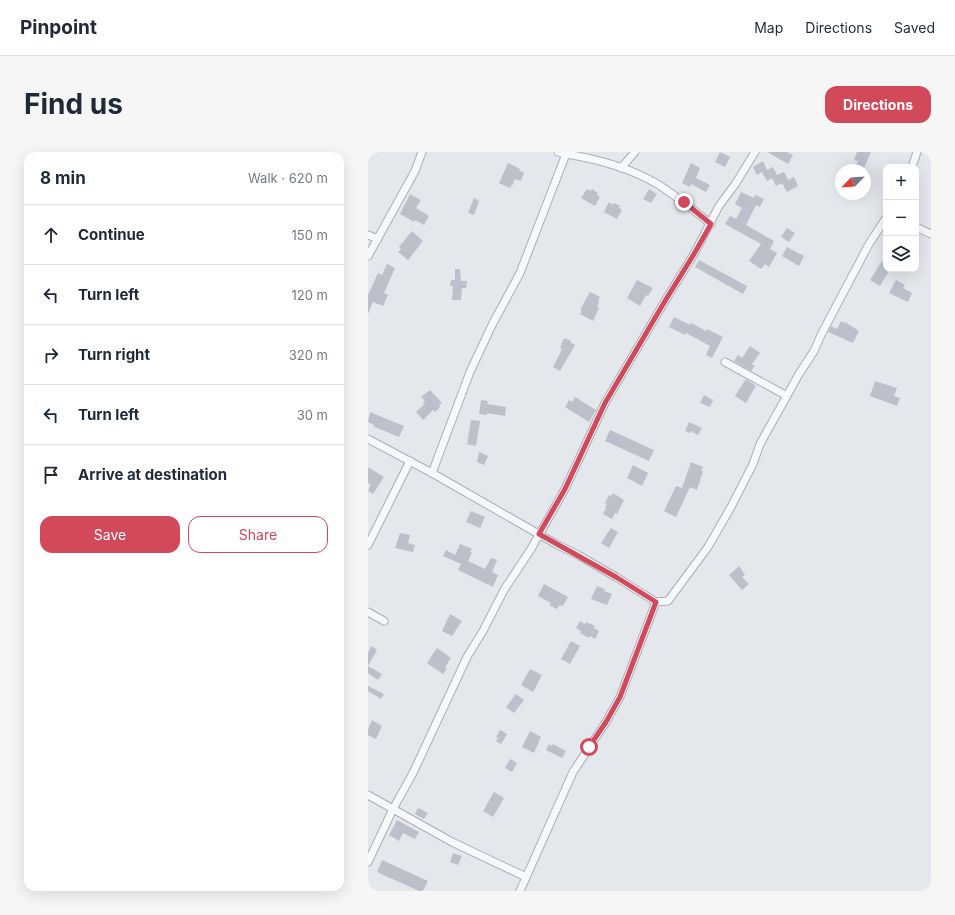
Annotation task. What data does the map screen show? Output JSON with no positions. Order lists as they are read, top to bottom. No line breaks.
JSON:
{"north":"bottom left","page":{"header":"Pinpoint","nav":["Map","Directions","Saved"],"buttons":["Directions",["Save","Share"]],"title":"Find us","heading":["8 min","Walk · 620 m"],"map_buttons":["+","−"],"list":[["Continue","150 m"],["Turn left","120 m"],["Turn right","320 m"],["Turn left","30 m"],"Arrive at destination"]}}
